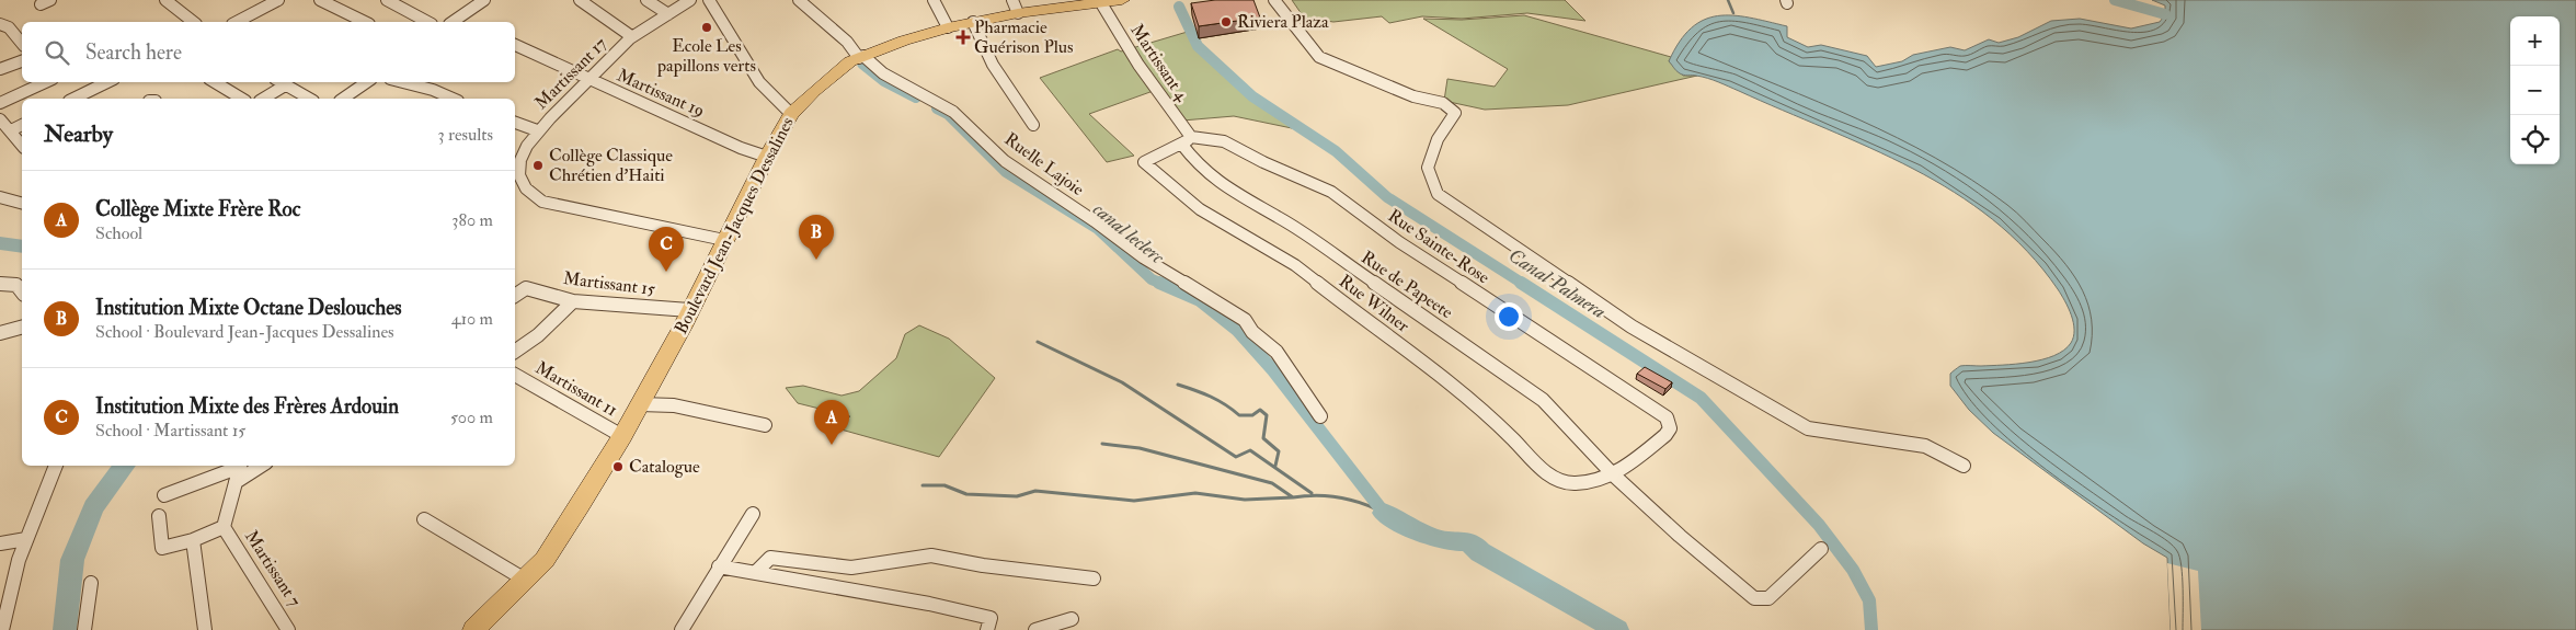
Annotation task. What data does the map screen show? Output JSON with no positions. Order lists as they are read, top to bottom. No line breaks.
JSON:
{"streets":{"main road":["Boulevard Jean-Jacques Dessalines"],"street":["Martissant 4","Martissant 17","Martissant 19","Ruelle Lajoie","Rue Sainte-Rose","Martissant 15","Rue de Papeete","Rue Wilner","Martissant 11","Martissant 7"]},"crossings":[["Martissant 4","Boulevard Jean-Jacques Dessalines"],["Martissant 4","Rue Sainte-Rose"],["Martissant 4","Rue de Papeete"],["Martissant 4","Rue Wilner"],["Martissant 17","Martissant 19"],["Martissant 17","Boulevard Jean-Jacques Dessalines"],["Martissant 19","Boulevard Jean-Jacques Dessalines"],["Ruelle Lajoie","Boulevard Jean-Jacques Dessalines"],["Boulevard Jean-Jacques Dessalines","Martissant 15"],["Boulevard Jean-Jacques Dessalines","Martissant 11"],["Rue Sainte-Rose","Rue de Papeete"],["Rue Sainte-Rose","Rue Wilner"],["Rue de Papeete","Rue Wilner"]],"water":["canal leclerc","Canal Palmera"],"places":{"other":["Riviera Plaza","Ecole Les papillons verts","Collège Classique Chrétien d'Haiti","Catalogue"],"health":["Pharmacie Guérison Plus"]},"page":{"map_buttons":["+","−"],"search":"Search here","heading":["Nearby","3 results"],"list":[{"mark":"A","name":"Collège Mixte Frère Roc","note":"School","value":"380 m"},{"mark":"B","name":"Institution Mixte Octane Deslouches","note":"School · Boulevard Jean-Jacques Dessalines","value":"410 m"},{"mark":"C","name":"Institution Mixte des Frères Ardouin","note":"School · Martissant 15","value":"500 m"}],"pins":["B","C","A"]}}
